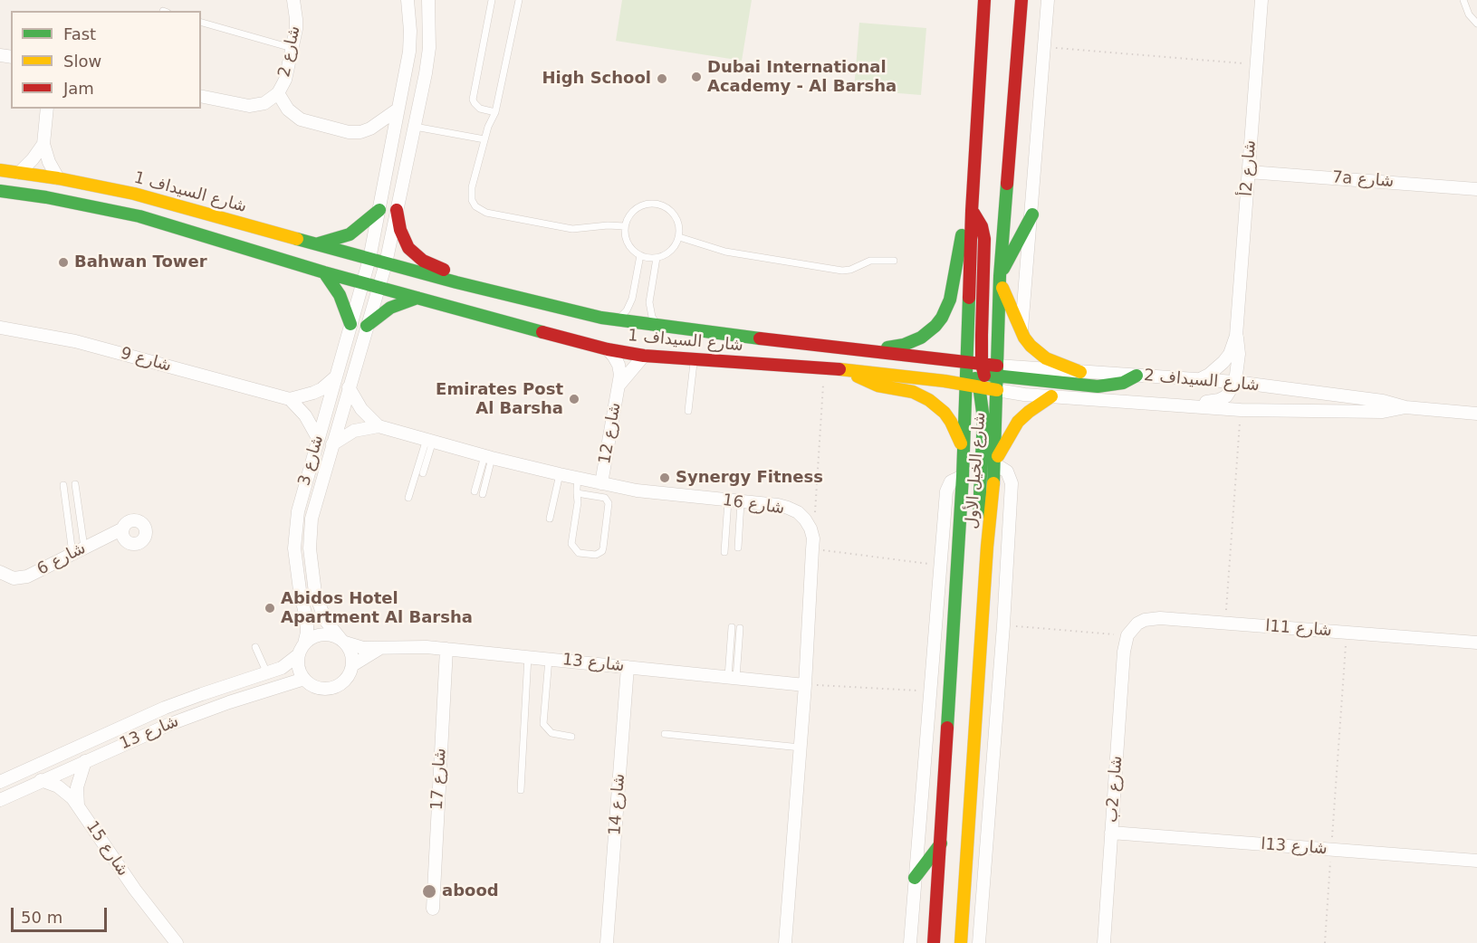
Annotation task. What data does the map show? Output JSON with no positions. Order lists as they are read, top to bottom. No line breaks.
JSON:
{"streets":{"main road":["شارع السيداف 1","شارع الخيل الأول"],"street":["شارع 2","شارع 2أ","7a شارع","شارع 9","شارع السيداف 2","شارع 12","شارع 3","شارع 16","شارع 6","شارع 11ا","شارع 13","شارع 17","شارع 2ب","شارع 14","شارع 13ا","شارع 15"]},"crossings":[["شارع 2أ","7a شارع"],["شارع 2أ","شارع السيداف 2"],["شارع السيداف 1","شارع السيداف 2"],["شارع السيداف 1","شارع 12"],["شارع السيداف 1","شارع 3"],["شارع السيداف 1","شارع الخيل الأول"],["شارع السيداف 2","شارع الخيل الأول"],["شارع 12","شارع 16"],["شارع 3","شارع 16"],["شارع 3","شارع 13"],["شارع 16","شارع 13"],["شارع 11ا","شارع 2ب"],["شارع 13","شارع 17"],["شارع 13","شارع 14"],["شارع 13","شارع 15"],["شارع 2ب","شارع 13ا"]],"places":["Dubai International Academy - Al Barsha","High School","Bahwan Tower","Emirates Post Al Barsha","Synergy Fitness","Abidos Hotel Apartment Al Barsha","abood"],"legend":["Fast","Slow","Jam"],"scale_bar":"50 m"}
